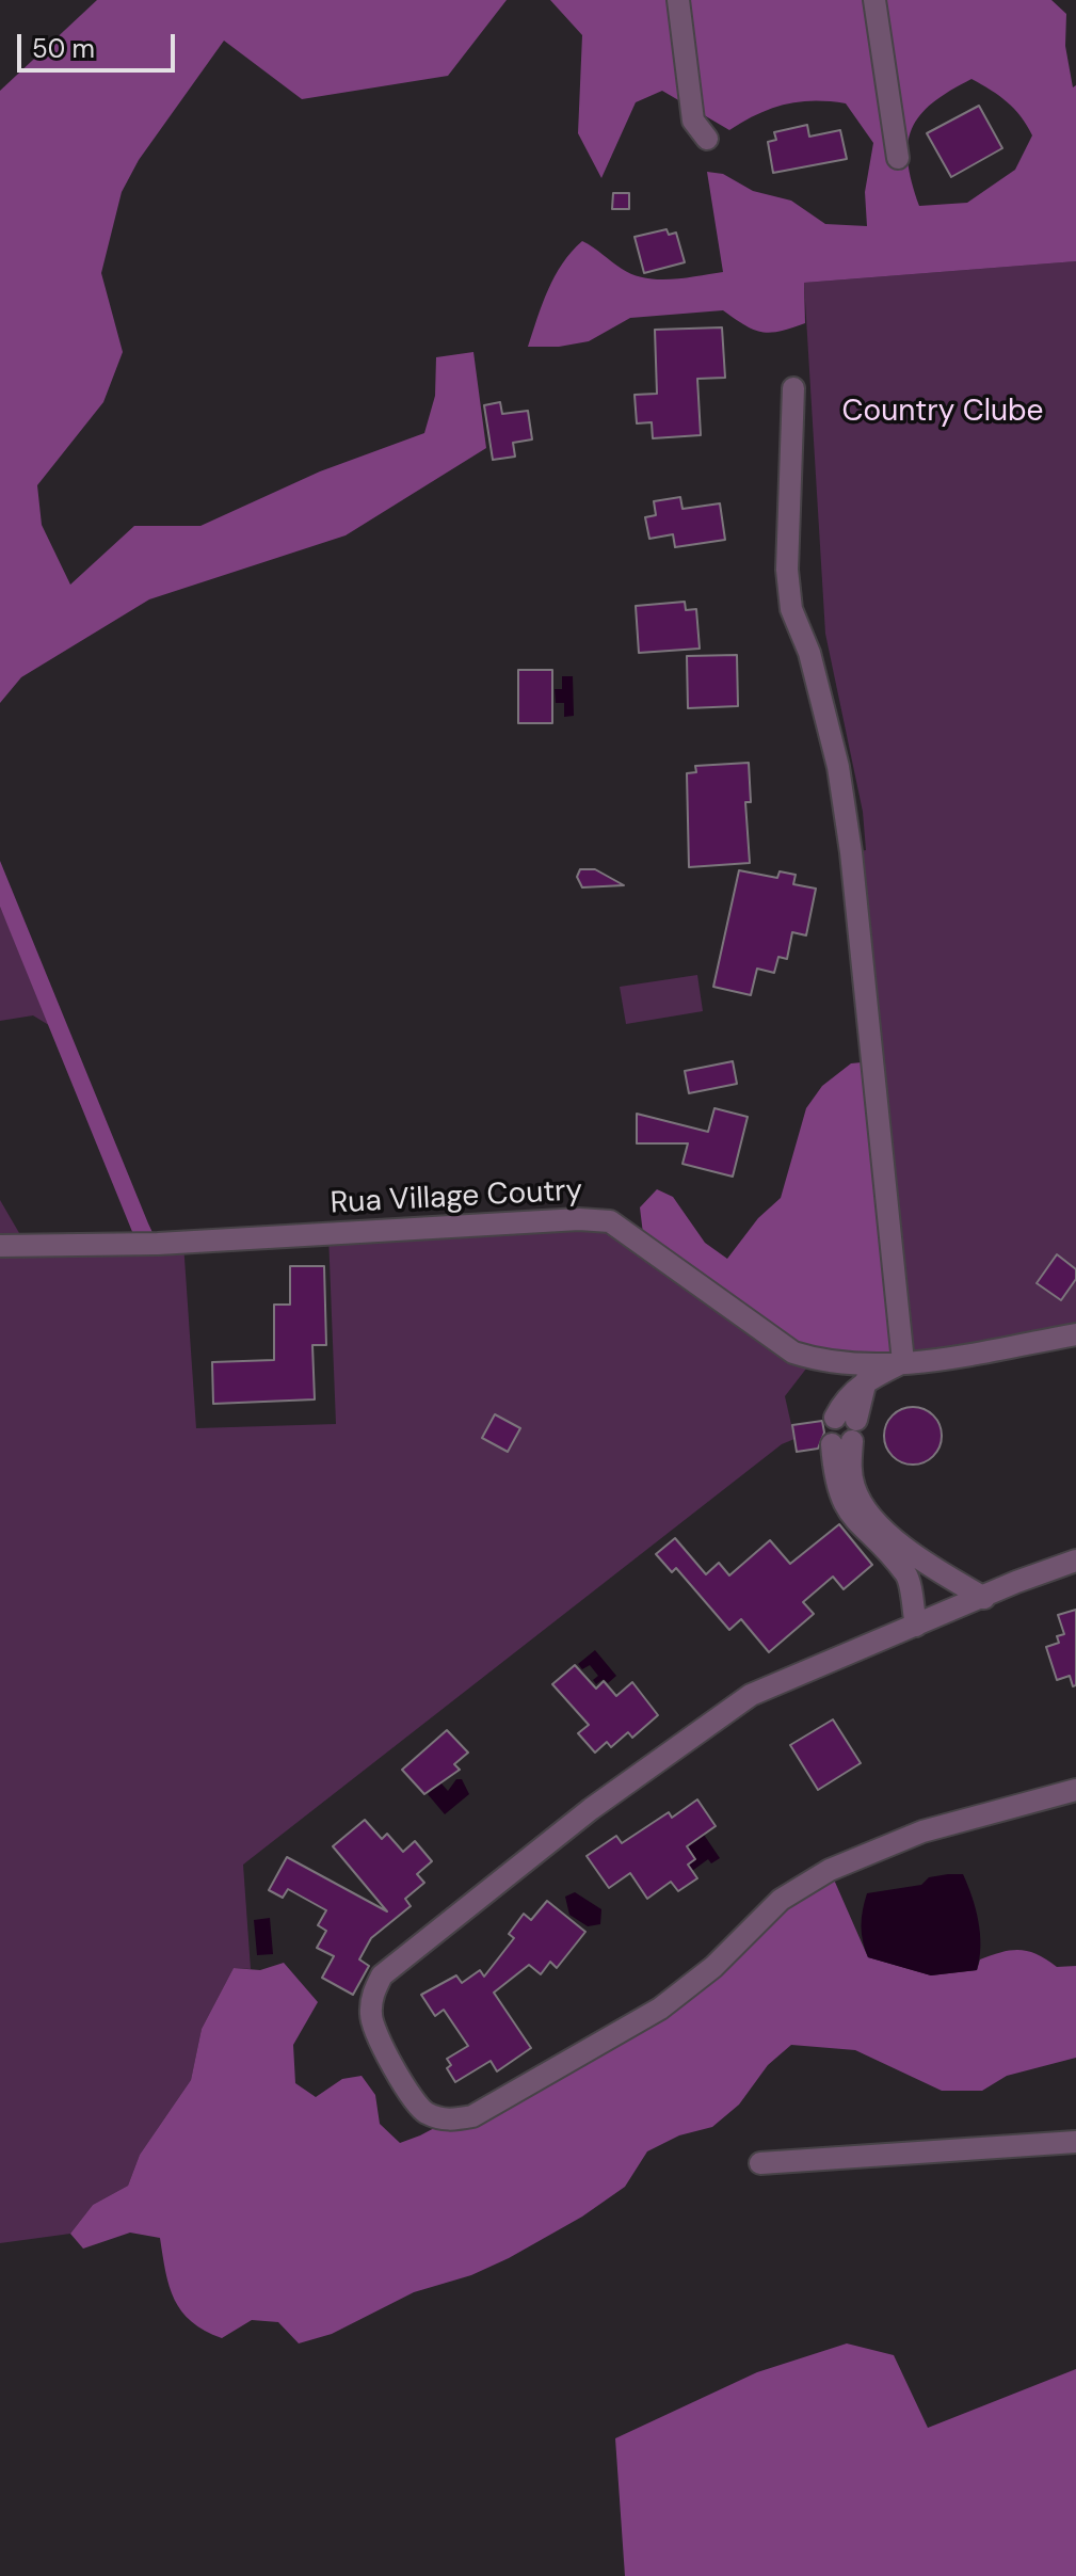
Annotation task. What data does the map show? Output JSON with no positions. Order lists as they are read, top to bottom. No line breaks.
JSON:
{"streets":{"street":["Rua Village Coutry"]},"parks":["Country Clube"],"scale_bar":"50 m"}
